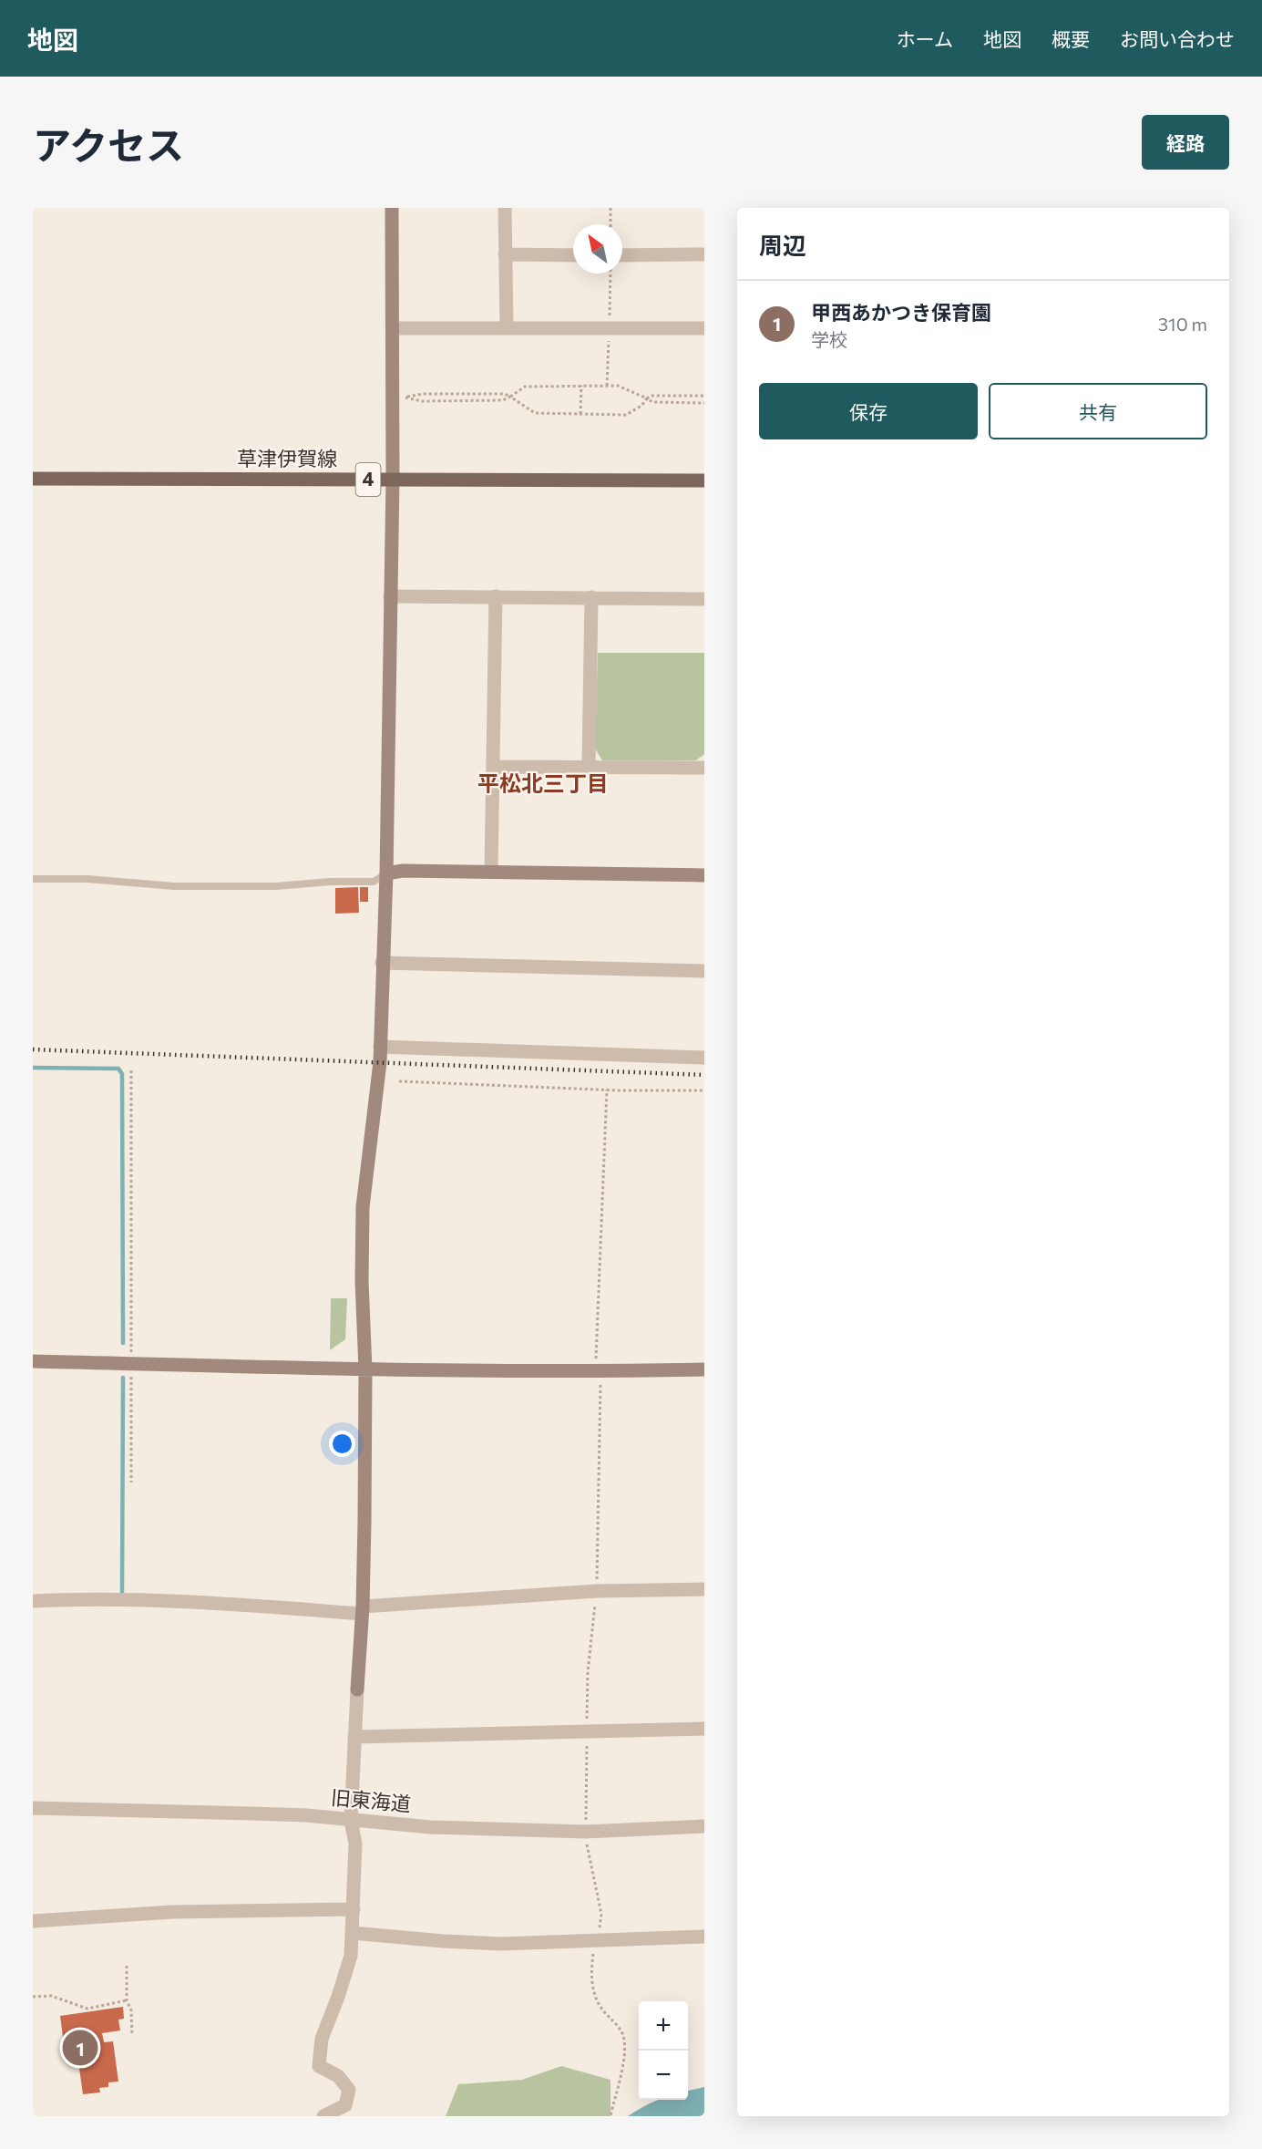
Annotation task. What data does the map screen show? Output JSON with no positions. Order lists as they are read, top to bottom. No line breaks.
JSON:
{"streets":{"main road":["草津伊賀線","4"],"street":["旧東海道"]},"districts":["平松北三丁目"],"north":"top left","page":{"header":"地図","nav":["ホーム","地図","概要","お問い合わせ"],"title":"アクセス","buttons":["経路",["保存","共有"]],"heading":"周辺","list":[{"mark":"1","name":"甲西あかつき保育園","note":"学校","value":"310 m"}],"map_buttons":["+","−"],"pins":"1"}}
